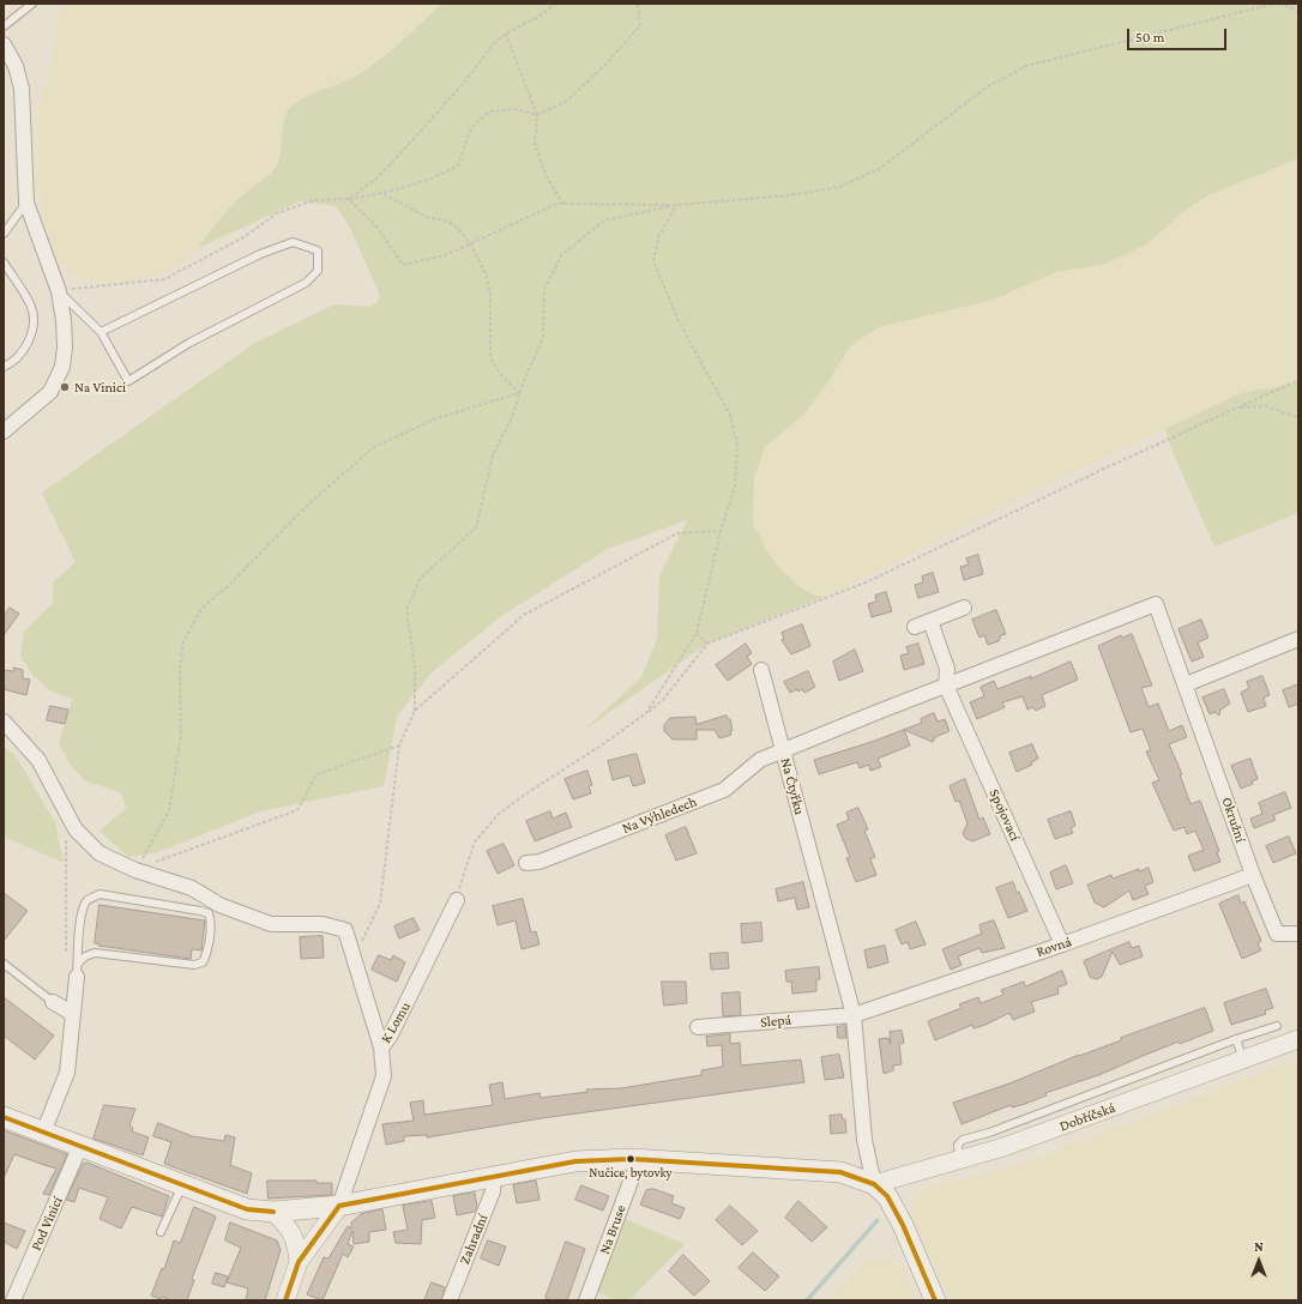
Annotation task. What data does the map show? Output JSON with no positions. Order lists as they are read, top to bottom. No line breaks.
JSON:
{"streets":{"street":["Na Čtyřku","Na Výhledech","Spojovací","Okružní","Rovná","Slepá","K Lomu","Dobříčská","Pod Vinicí","Na Bruse","Zahradní"]},"crossings":[["Na Čtyřku","Na Výhledech"],["Na Čtyřku","Spojovací"],["Na Čtyřku","Okružní"],["Na Čtyřku","Rovná"],["Na Čtyřku","Slepá"],["Na Čtyřku","Dobříčská"],["Spojovací","Rovná"],["Okružní","Rovná"],["Rovná","Slepá"]],"places":["Na Vinici","Nučice, bytovky"],"scale_bar":"50 m","north":"top"}
